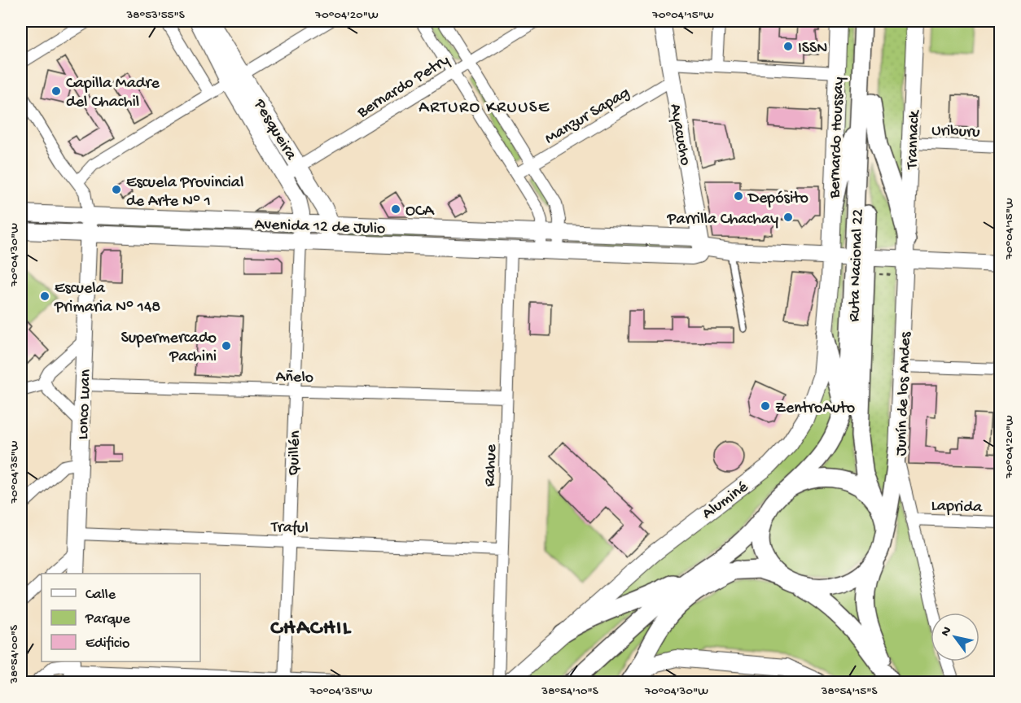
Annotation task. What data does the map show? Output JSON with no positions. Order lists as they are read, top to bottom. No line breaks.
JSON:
{"streets":{"main road":["Ruta Nacional 22"],"street":["Bernardo Petry","Manzur Sapag","Pesqueira","Uriburu","Ayacucho","Bernardo Houssay","Trannack","Avenida 12 de Julio","Añelo","Junín de los Andes","Lonco Luan","Quillén","Rahue","Aluminé","Laprida","Traful"]},"crossings":[["Bernardo Petry","Pesqueira"],["Manzur Sapag","Ayacucho"],["Pesqueira","Avenida 12 de Julio"],["Pesqueira","Quillén"],["Uriburu","Trannack"],["Ayacucho","Avenida 12 de Julio"],["Bernardo Houssay","Avenida 12 de Julio"],["Bernardo Houssay","Aluminé"],["Trannack","Avenida 12 de Julio"],["Trannack","Junín de los Andes"],["Avenida 12 de Julio","Ruta Nacional 22"],["Avenida 12 de Julio","Junín de los Andes"],["Avenida 12 de Julio","Lonco Luan"],["Avenida 12 de Julio","Quillén"],["Avenida 12 de Julio","Rahue"],["Avenida 12 de Julio","Aluminé"],["Añelo","Lonco Luan"],["Añelo","Quillén"],["Añelo","Rahue"],["Junín de los Andes","Laprida"],["Lonco Luan","Traful"],["Quillén","Traful"],["Rahue","Traful"]],"districts":["ARTURO KRUUSE","CHACHIL"],"places":["ISSN","Capilla Madre del Chachil","Escuela Provincial de Arte N° 1","Depósito","OCA","Parrilla Chachay","Escuela Primaria N° 148","Supermercado Pachini","ZentroAuto"],"legend":["Calle","Parque","Edificio"],"north":"top left","coordinates":["38°53'55\"S","70°04'20\"W","70°04'15\"W","70°04'30\"W","70°04'35\"W","38°54'00\"S","38°54'10\"S","38°54'15\"S"]}
